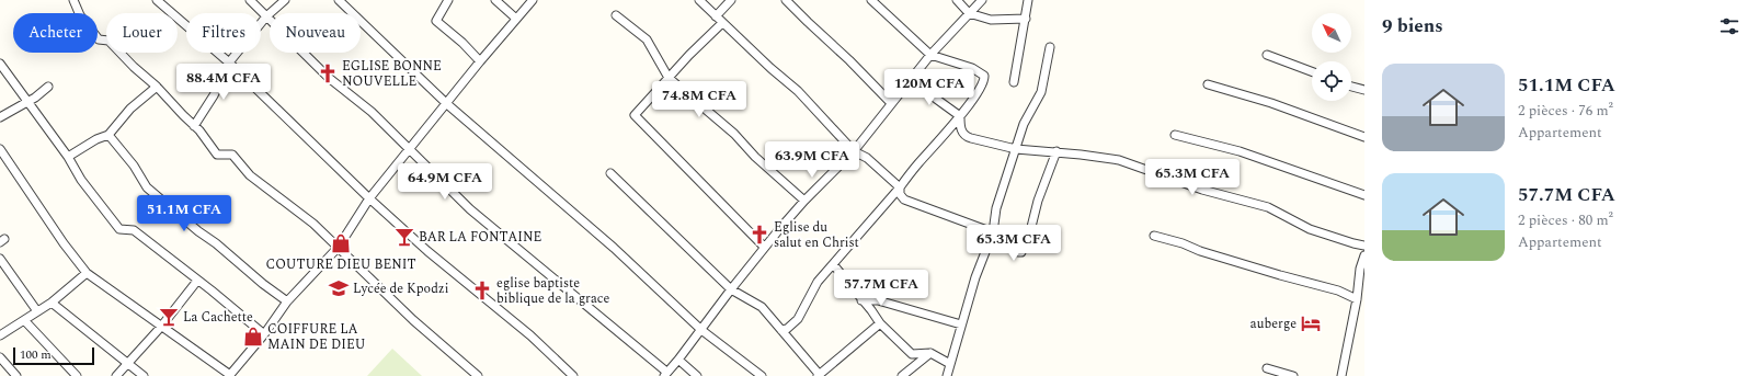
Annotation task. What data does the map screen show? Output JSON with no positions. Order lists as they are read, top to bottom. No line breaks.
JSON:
{"places":{"church":["EGLISE BONNE NOUVELLE","Eglise du salut en Christ","eglise baptiste biblique de la grace"],"bar":["BAR LA FONTAINE","La Cachette"],"shop":["COUTURE DIEU BENIT","COIFFURE LA MAIN DE DIEU"],"school or university":["Lycée de Kpodzi"],"hotel":["auberge"]},"scale_bar":"100 m","north":"top left","page":{"heading":"9 biens","chip":["Acheter","Louer","Filtres","Nouveau"],"list":[{"name":"51.1M CFA","note":"2 pièces · 76 m² · Appartement"},{"name":"57.7M CFA","note":"2 pièces · 80 m² · Appartement"}],"price":["88.4M CFA","120M CFA","74.8M CFA","63.9M CFA","65.3M CFA","64.9M CFA","51.1M CFA","65.3M CFA","57.7M CFA"],"scale":"100 m"}}
